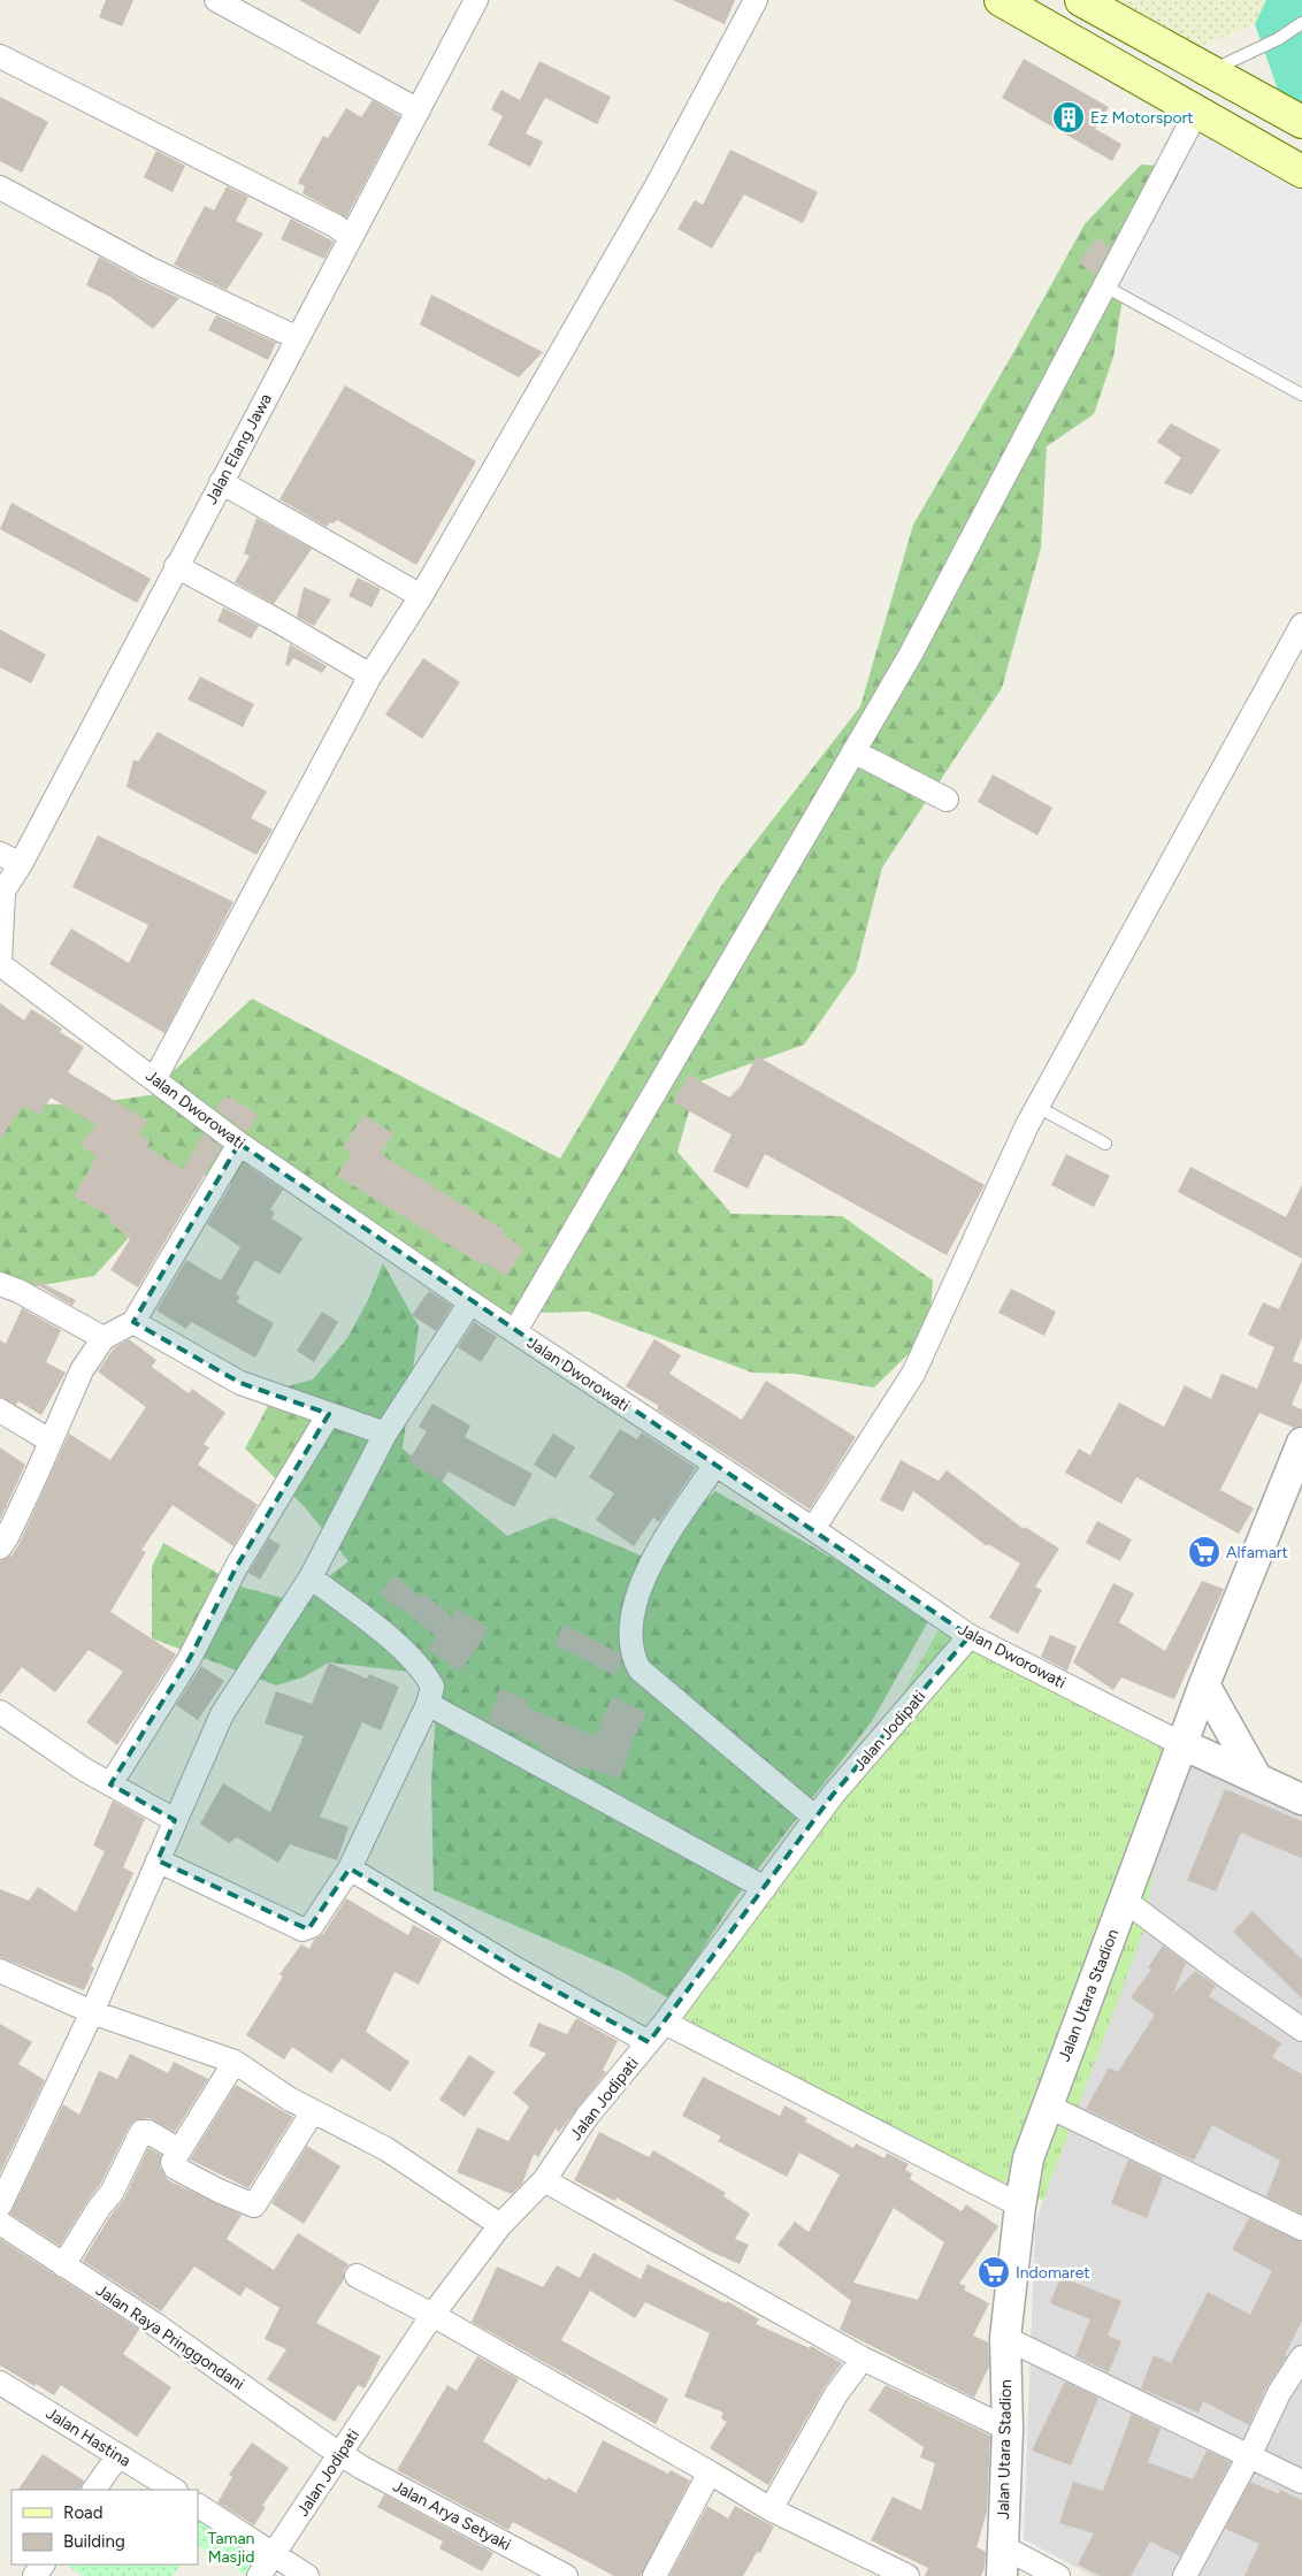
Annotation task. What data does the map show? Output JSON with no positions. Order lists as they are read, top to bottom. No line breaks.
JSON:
{"streets":{"street":["Jalan Elang Jawa","Jalan Dworowati","Jalan Jodipati","Jalan Utara Stadion","Jalan Raya Pringgondani","Jalan Hastina","Jalan Arya Setyaki"]},"crossings":[["Jalan Dworowati","Jalan Jodipati"],["Jalan Dworowati","Jalan Utara Stadion"],["Jalan Jodipati","Jalan Raya Pringgondani"],["Jalan Jodipati","Jalan Arya Setyaki"],["Jalan Raya Pringgondani","Jalan Arya Setyaki"]],"parks":["Taman Masjid"],"places":{"building":["Ez Motorsport"],"supermarket":["Alfamart","Indomaret"]},"legend":["Road","Building"]}
